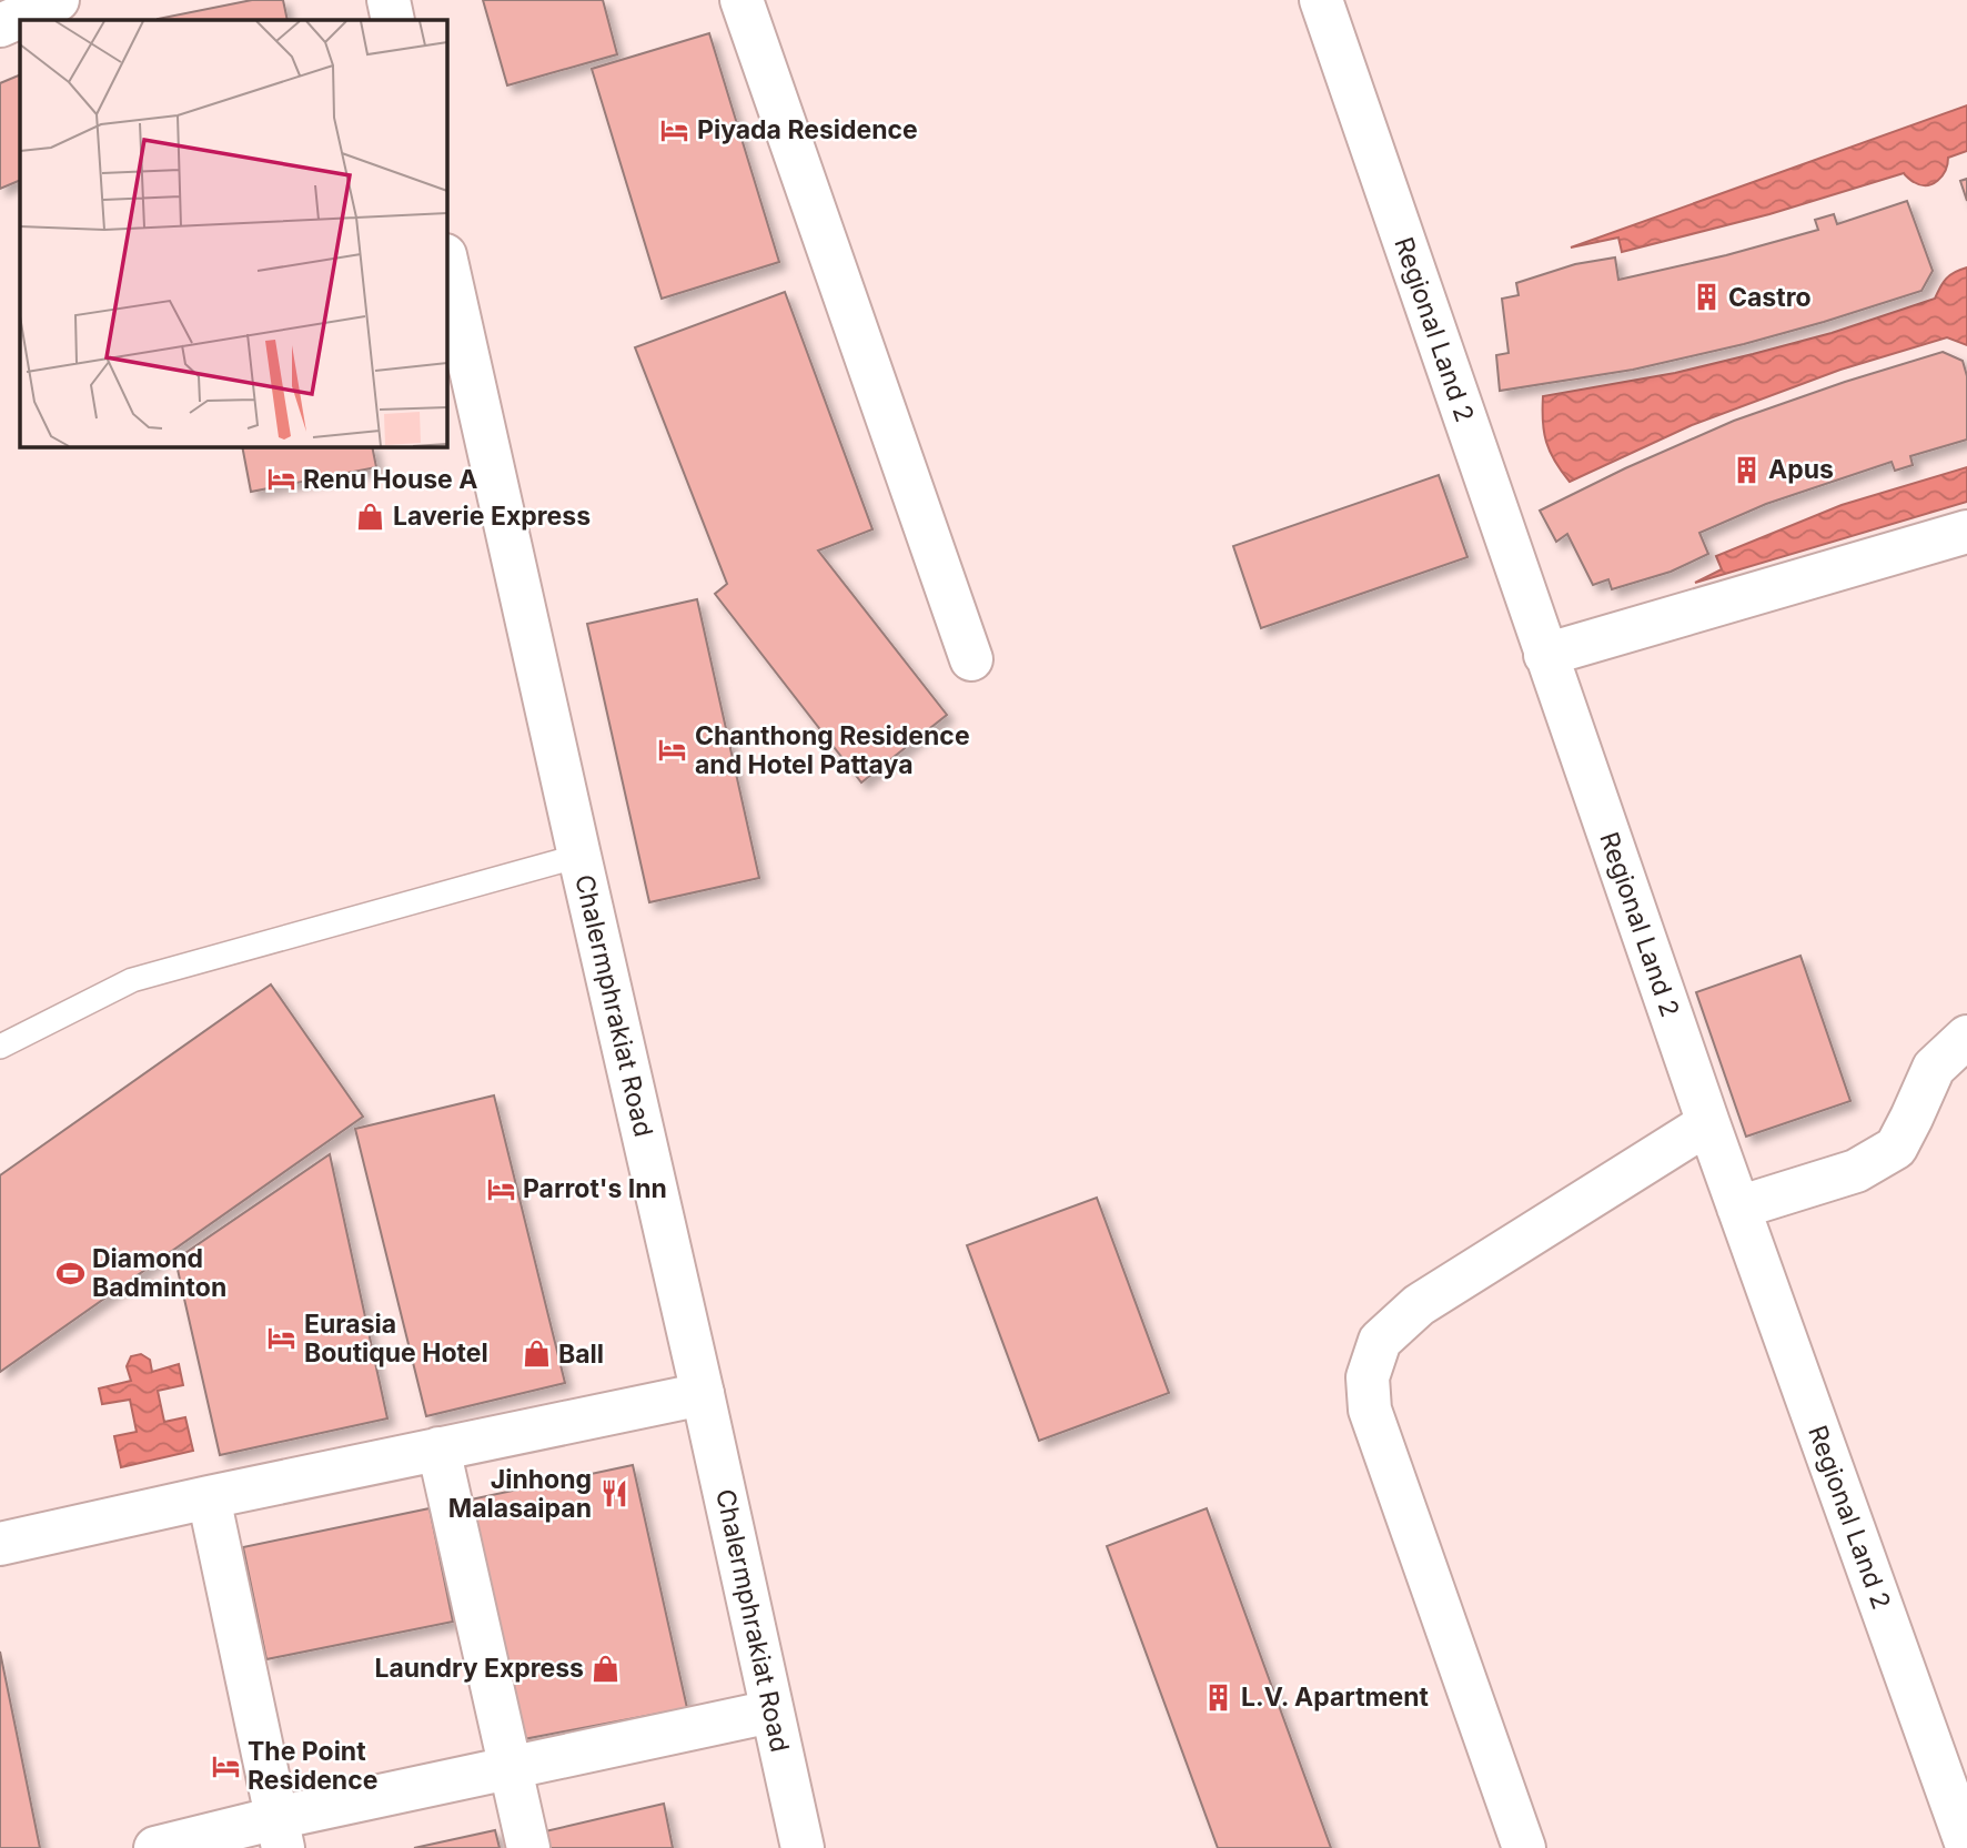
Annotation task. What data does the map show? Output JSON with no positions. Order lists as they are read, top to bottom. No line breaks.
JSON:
{"streets":{"street":["Regional Land 2","Chalermphrakiat Road"]},"places":{"hotel":["Piyada Residence","Renu House A","Chanthong Residence and Hotel Pattaya","Parrot's Inn","Eurasia Boutique Hotel","The Point Residence"],"building":["Castro","Apus","L.V. Apartment"],"shop":["Laverie Express","Ball","Laundry Express"],"sports":["Diamond Badminton"],"restaurant":["Jinhong Malasaipan"]}}
